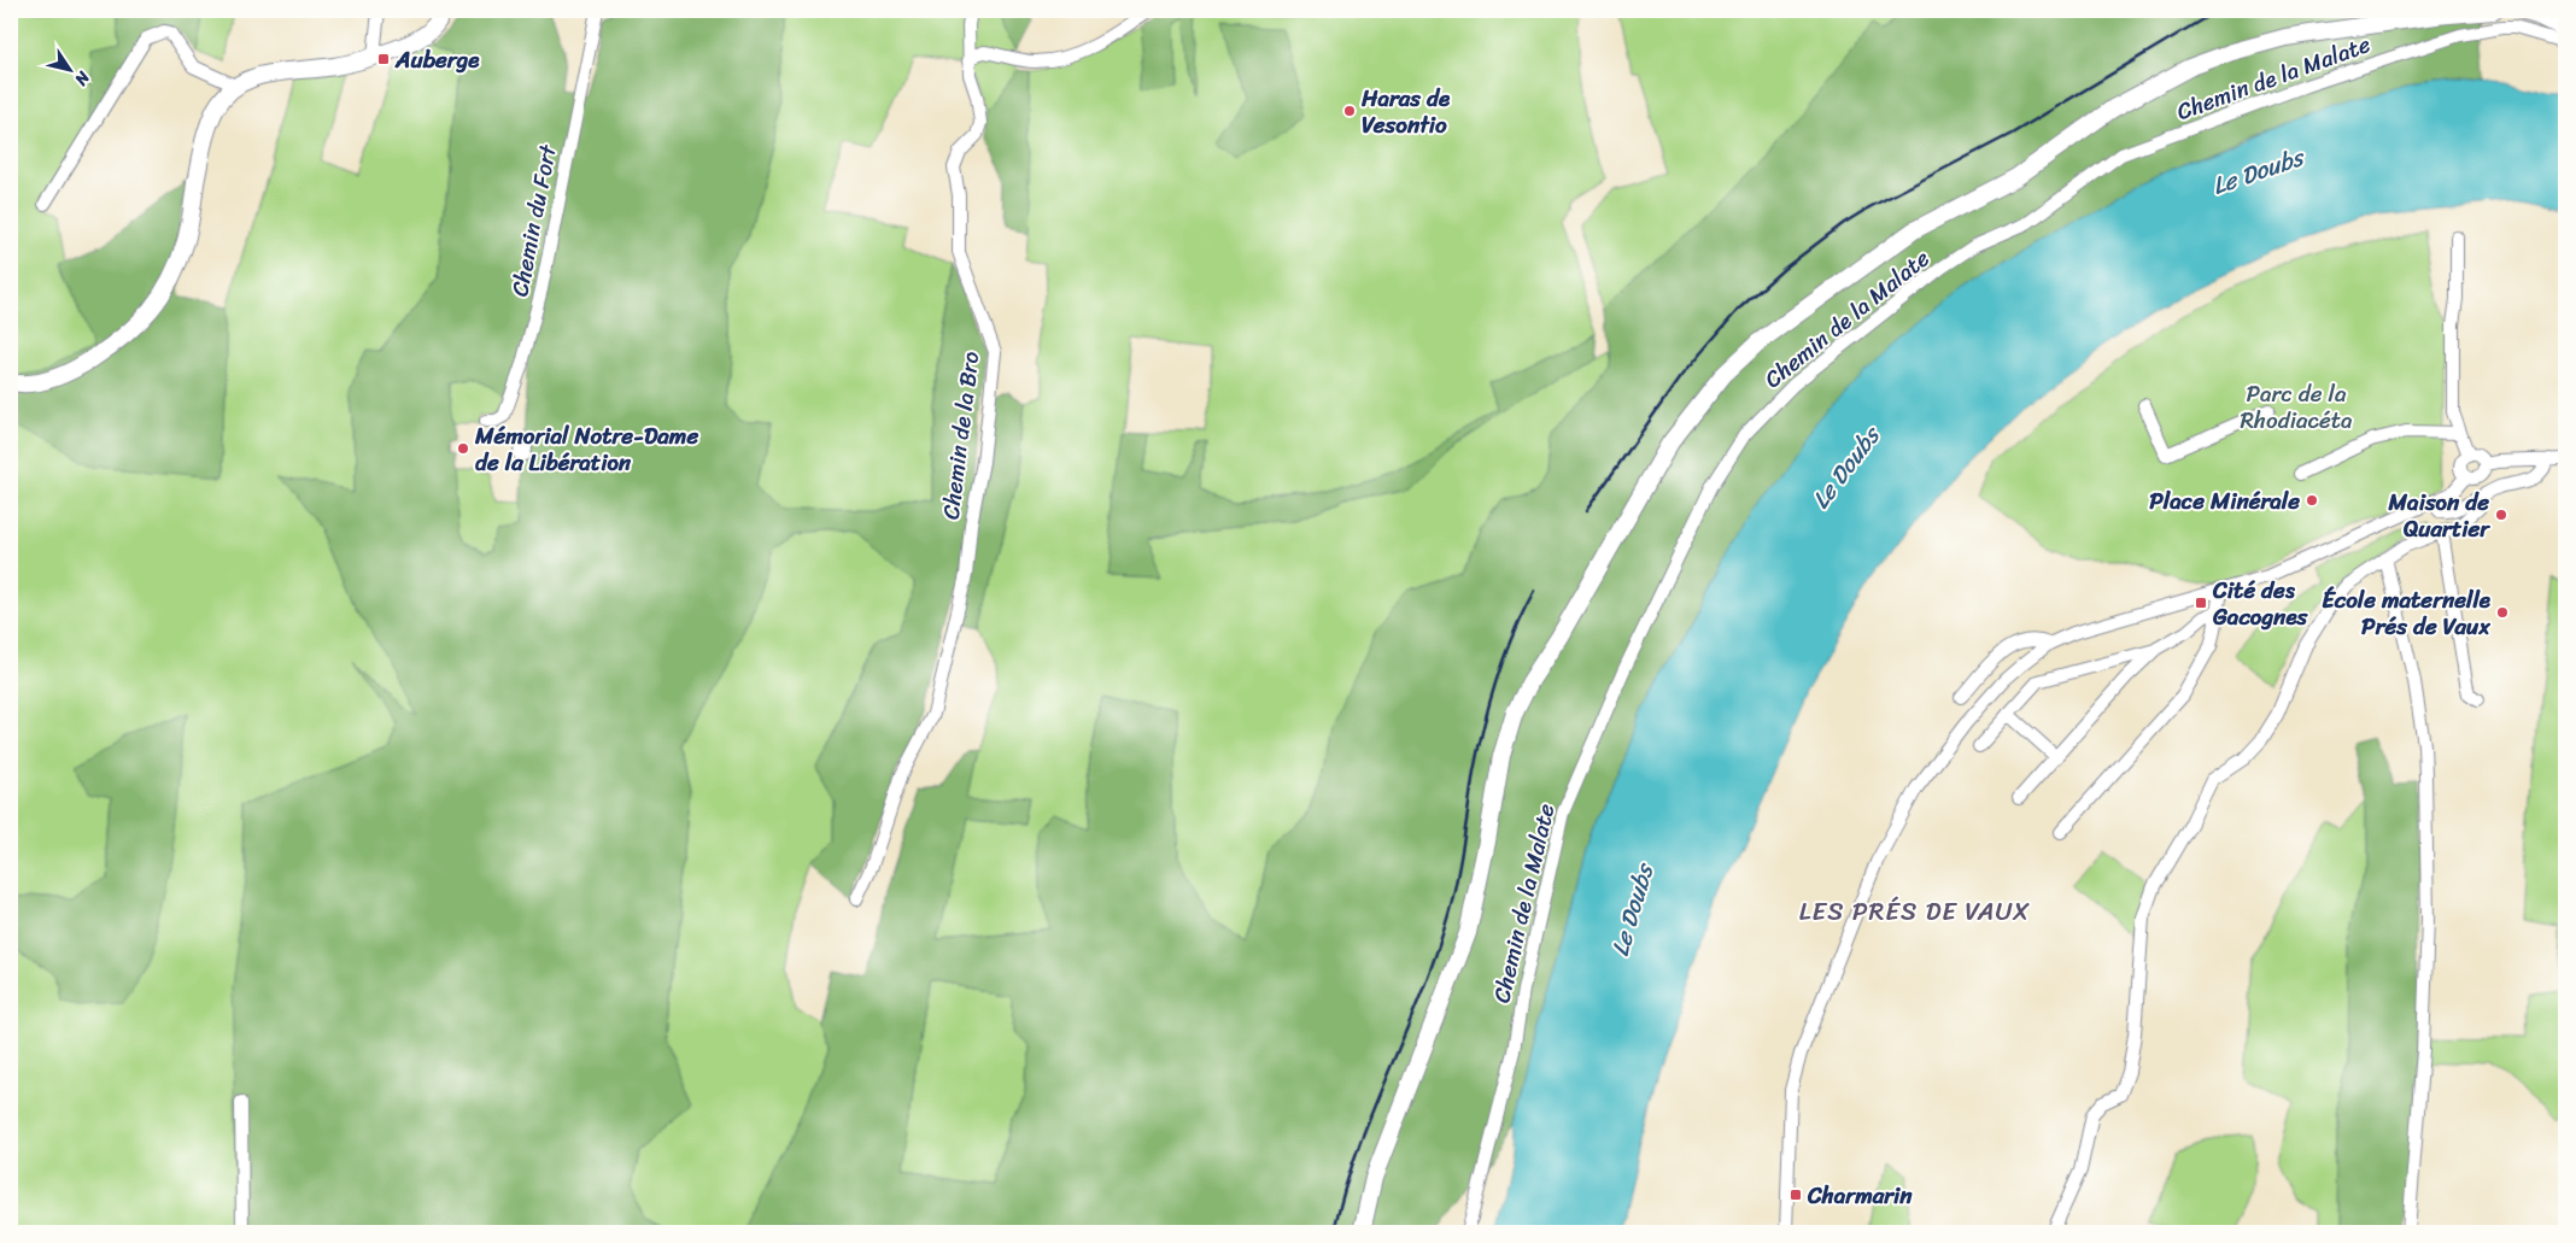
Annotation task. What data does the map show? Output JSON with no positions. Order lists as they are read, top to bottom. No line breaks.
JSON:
{"streets":{"street":["Chemin de la Malate","Chemin du Fort","Chemin de la Bro"]},"districts":["LES PRÉS DE VAUX"],"water":["Le Doubs"],"parks":["Parc de la Rhodiacéta"],"places":{"transit":["Auberge","Cité des Gacognes","Charmarin"],"other":["Haras de Vesontio","Mémorial Notre-Dame de la Libération","Place Minérale","Maison de Quartier","École maternelle Prés de Vaux"]},"north":"bottom right"}
